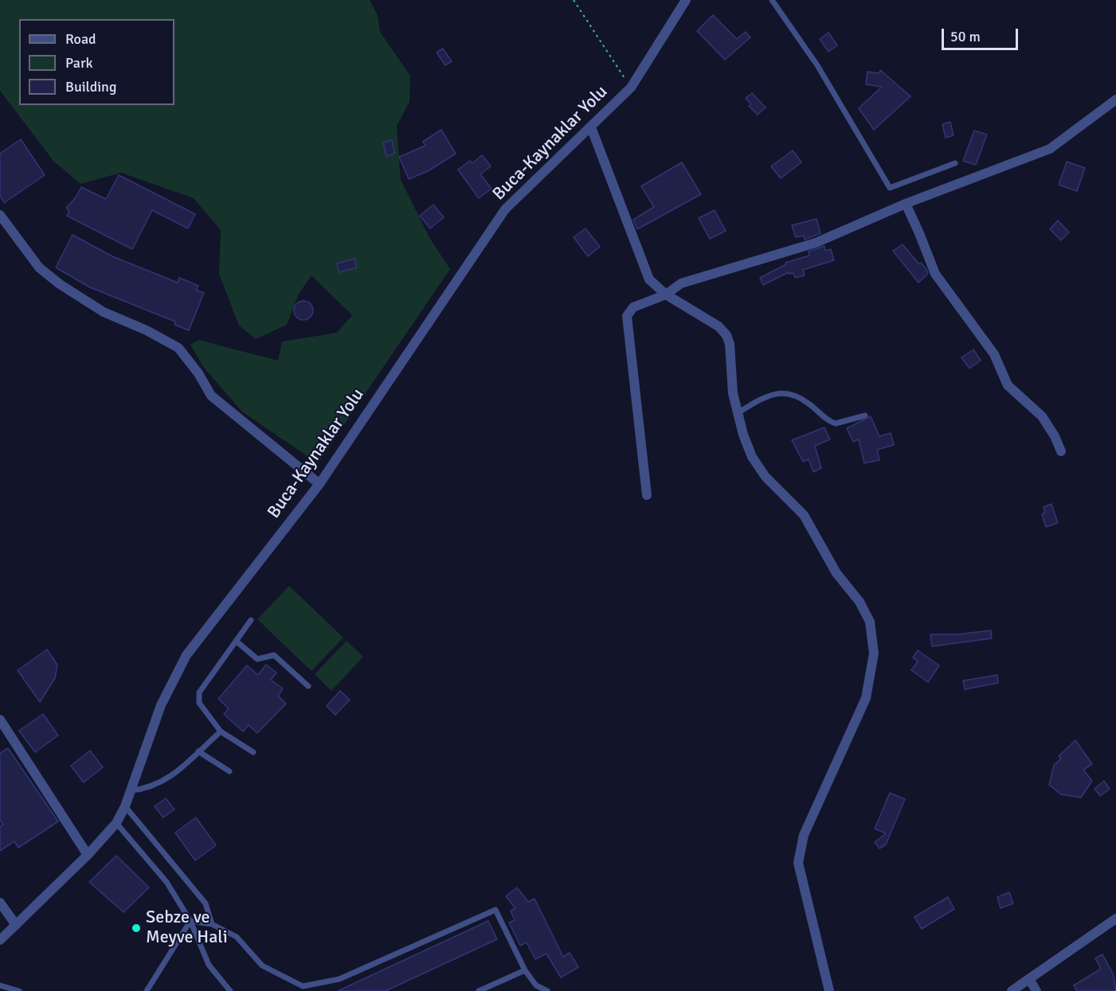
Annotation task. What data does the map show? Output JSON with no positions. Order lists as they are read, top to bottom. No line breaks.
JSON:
{"streets":{"street":["Buca-Kaynaklar Yolu"]},"places":["Sebze ve Meyve Hali"],"legend":["Road","Park","Building"],"scale_bar":"50 m"}
